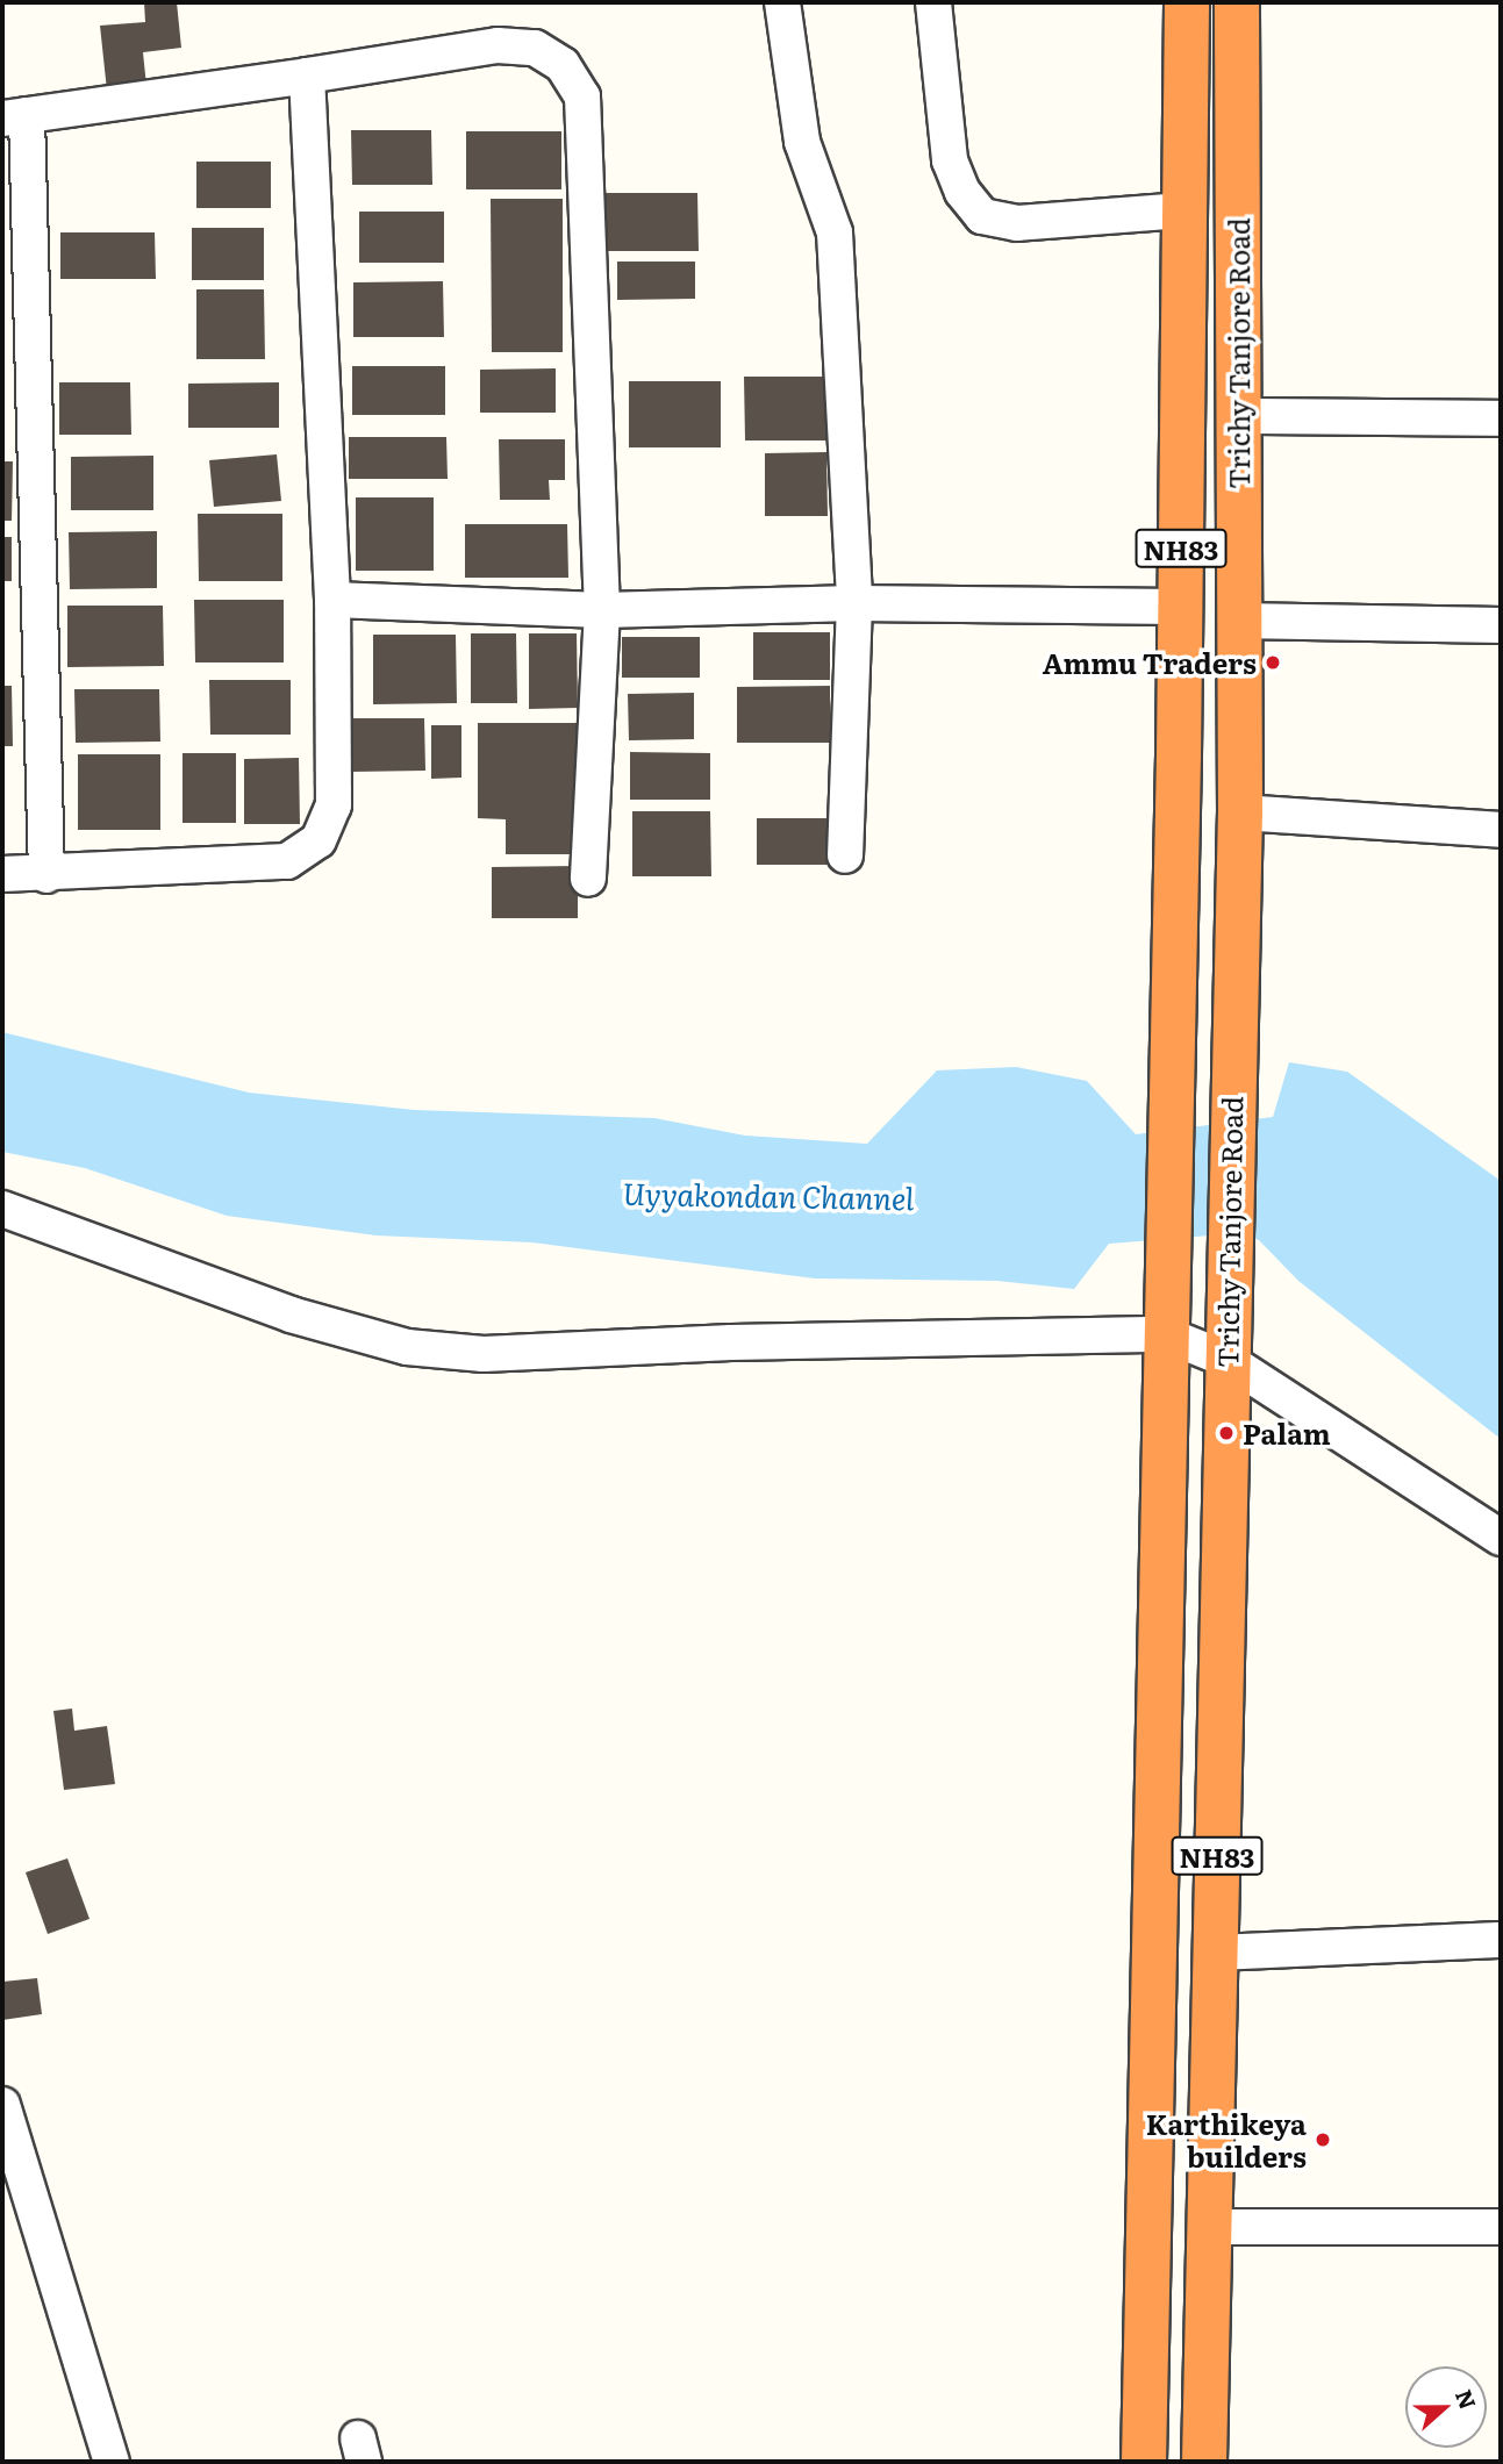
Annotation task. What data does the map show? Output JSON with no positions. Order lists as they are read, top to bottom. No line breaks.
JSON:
{"streets":{"highway":["Trichy Tanjore Road","NH83"]},"water":["Uyyakondan Channel"],"places":["Ammu Traders","Palam","Karthikeya builders"],"north":"right"}
